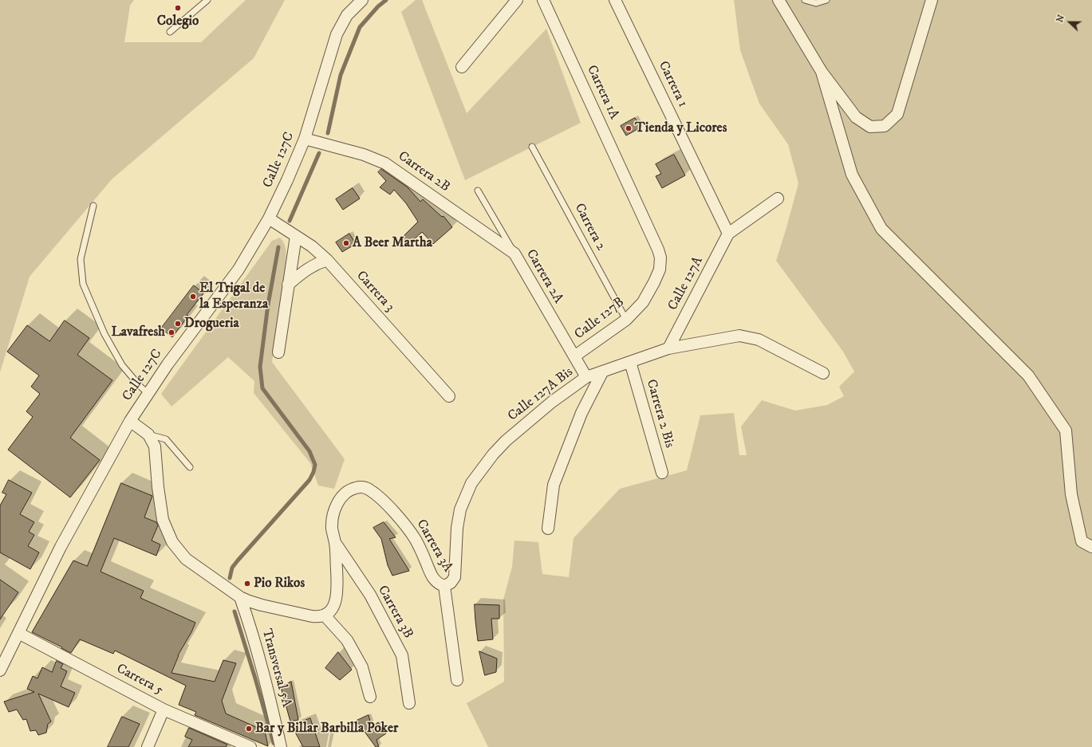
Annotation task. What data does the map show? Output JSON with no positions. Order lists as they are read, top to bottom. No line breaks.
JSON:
{"streets":{"street":["Carrera 1","Carrera 1A","Calle 127C","Carrera 2B","Carrera 2A","Calle 127A","Carrera 3","Calle 127B","Calle 127A Bis","Carrera 2 Bis","Carrera 3A","Carrera 3B","Transversal 5A","Carrera 5"],"lane":["Carrera 2"]},"crossings":[["Carrera 1","Calle 127A"],["Carrera 1A","Calle 127B"],["Calle 127C","Carrera 2B"],["Calle 127C","Carrera 3"],["Calle 127C","Carrera 5"],["Carrera 2B","Carrera 2A"],["Carrera 2","Calle 127B"],["Carrera 2A","Calle 127B"],["Carrera 2A","Calle 127A Bis"],["Calle 127A","Calle 127A Bis"],["Calle 127A Bis","Carrera 2 Bis"],["Calle 127A Bis","Carrera 3A"],["Carrera 3A","Carrera 3B"]],"places":["Colegio","Tienda y Licores","A Beer Martha","El Trigal de la Esperanza","Drogueria","Lavafresh","Pio Rikos","Bar y Billar Barbilla Poker"],"north":"left"}
